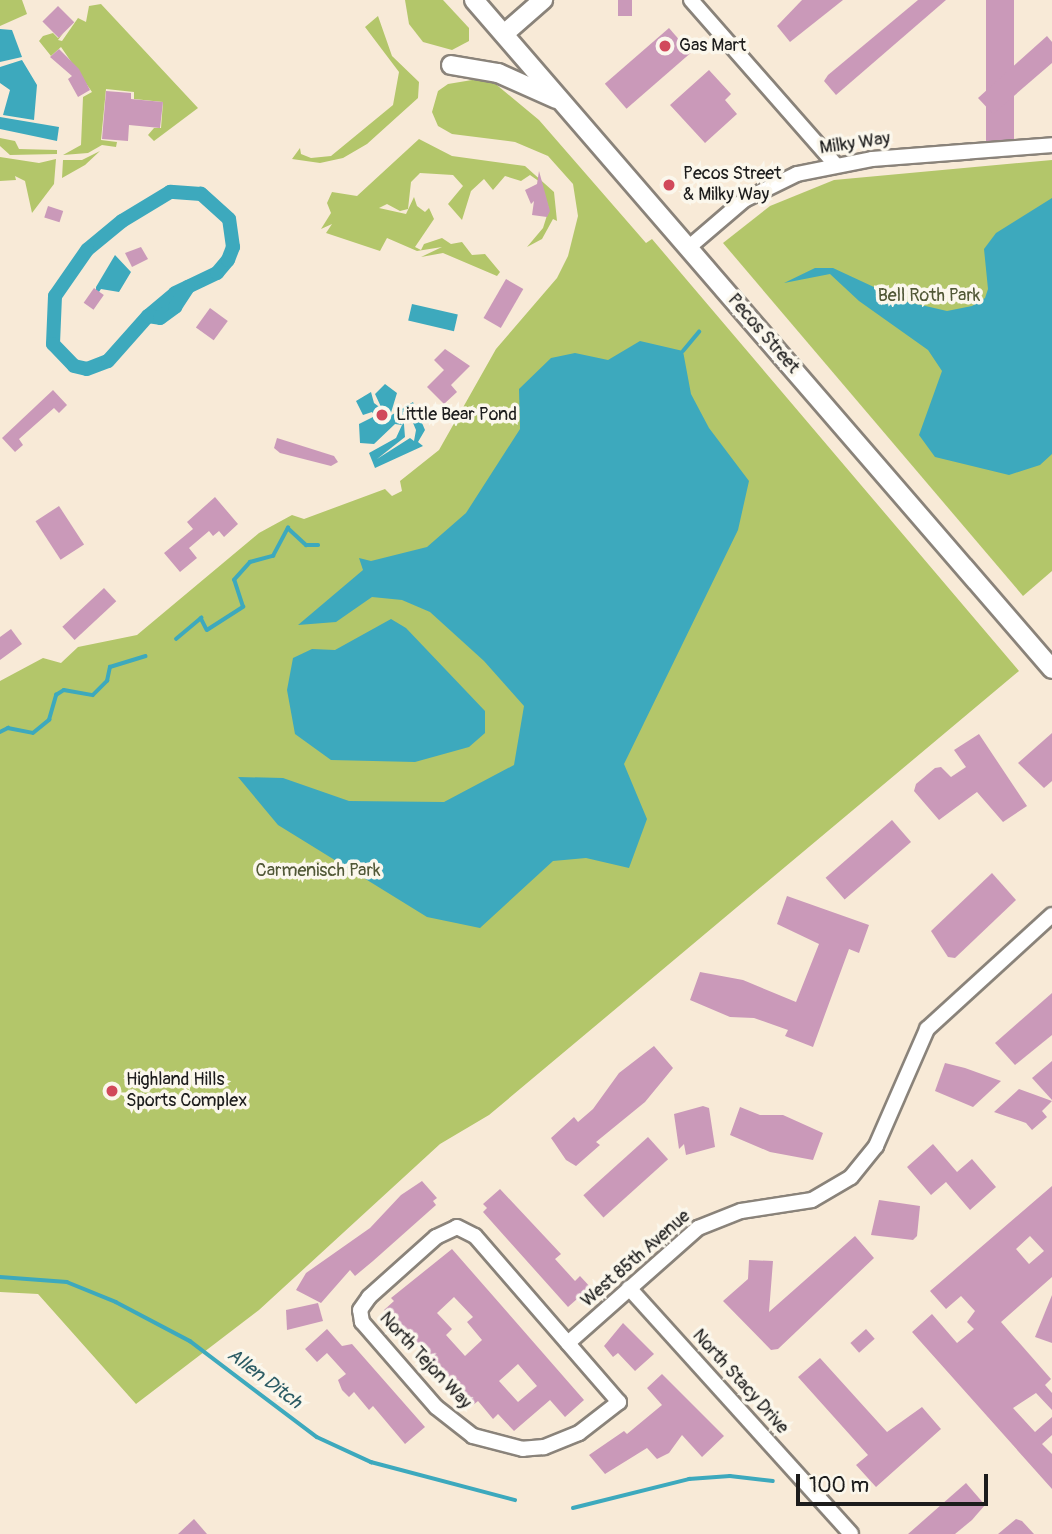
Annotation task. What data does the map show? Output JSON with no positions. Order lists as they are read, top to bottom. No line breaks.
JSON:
{"streets":{"main road":["Pecos Street"],"street":["Milky Way","West 85th Avenue","North Tejon Way","North Stacy Drive"]},"crossings":[["Milky Way","Pecos Street"],["West 85th Avenue","North Tejon Way"],["West 85th Avenue","North Stacy Drive"]],"water":["Allen Ditch"],"parks":["Bell Roth Park","Carmenisch Park"],"places":["Gas Mart","Pecos Street & Milky Way","Little Bear Pond","Highland Hills Sports Complex"],"scale_bar":"100 m"}
